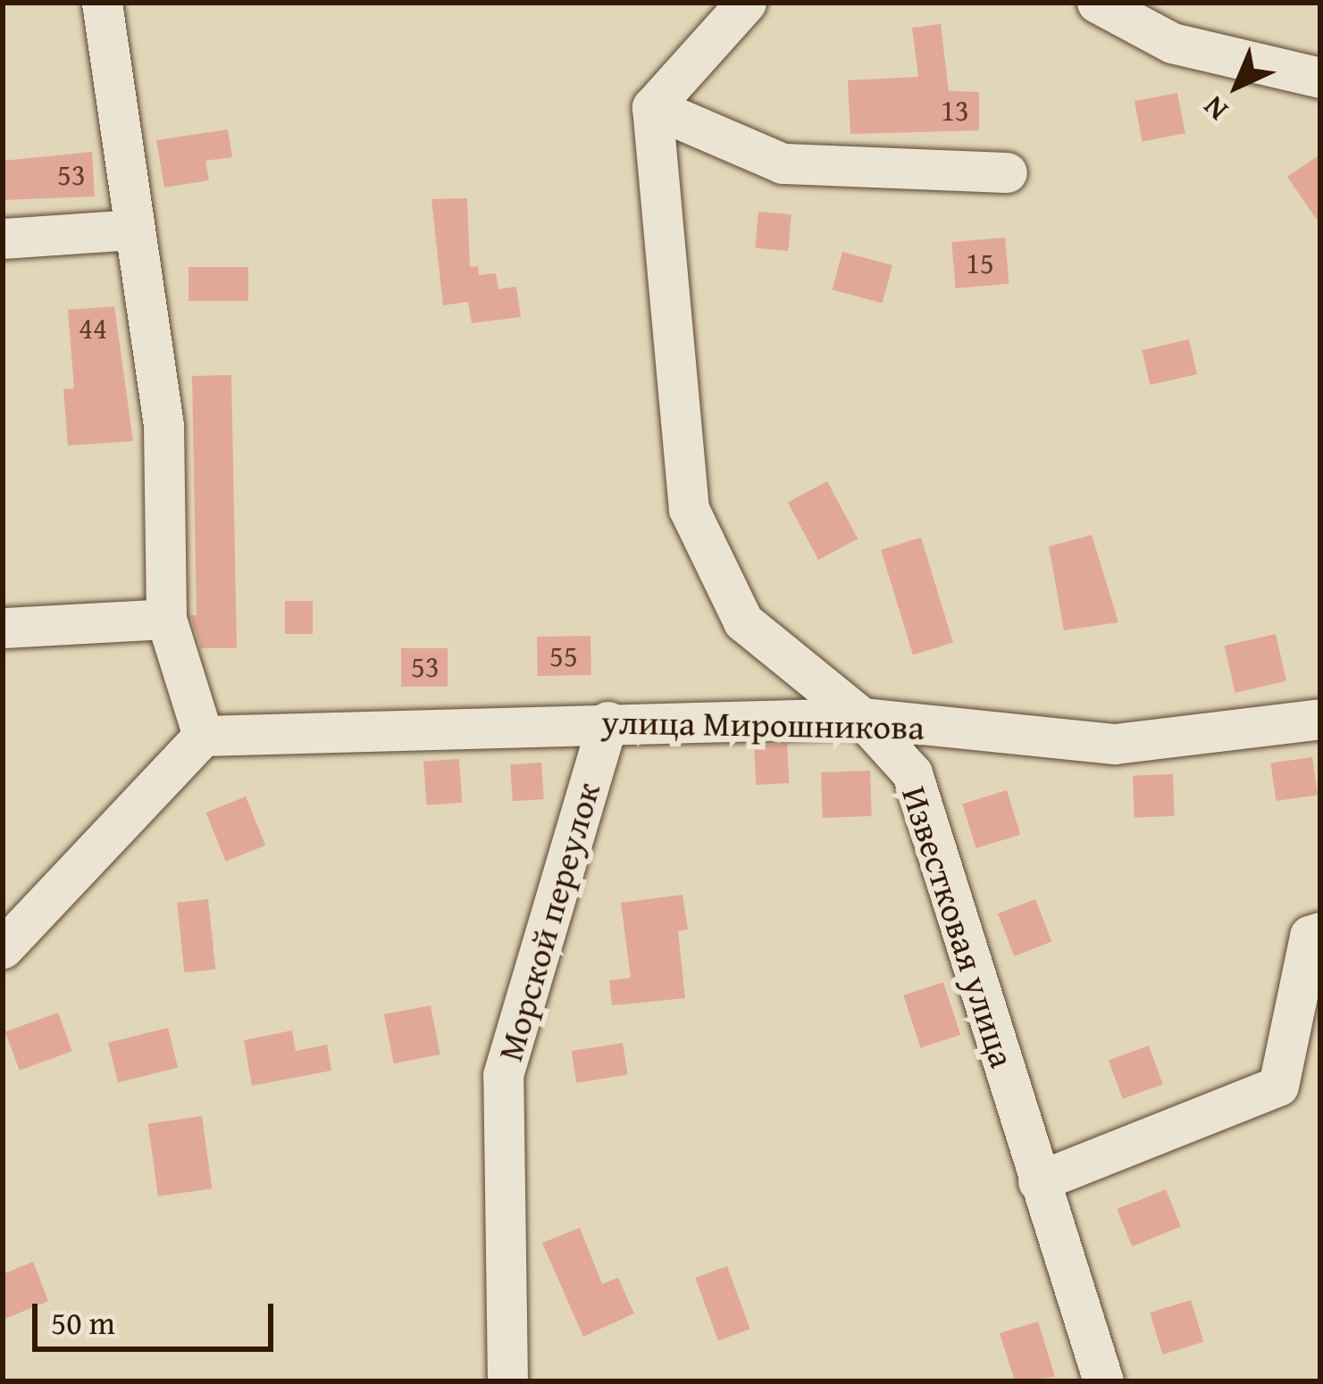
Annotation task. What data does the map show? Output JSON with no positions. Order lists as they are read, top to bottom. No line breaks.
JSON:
{"streets":{"street":["улица Мирошникова","Морской переулок","Известковая улица"]},"crossings":[["улица Мирошникова","Морской переулок"],["улица Мирошникова","Известковая улица"]],"house_numbers":["13","53","15","44","55","53"],"scale_bar":"50 m","north":"bottom left"}
